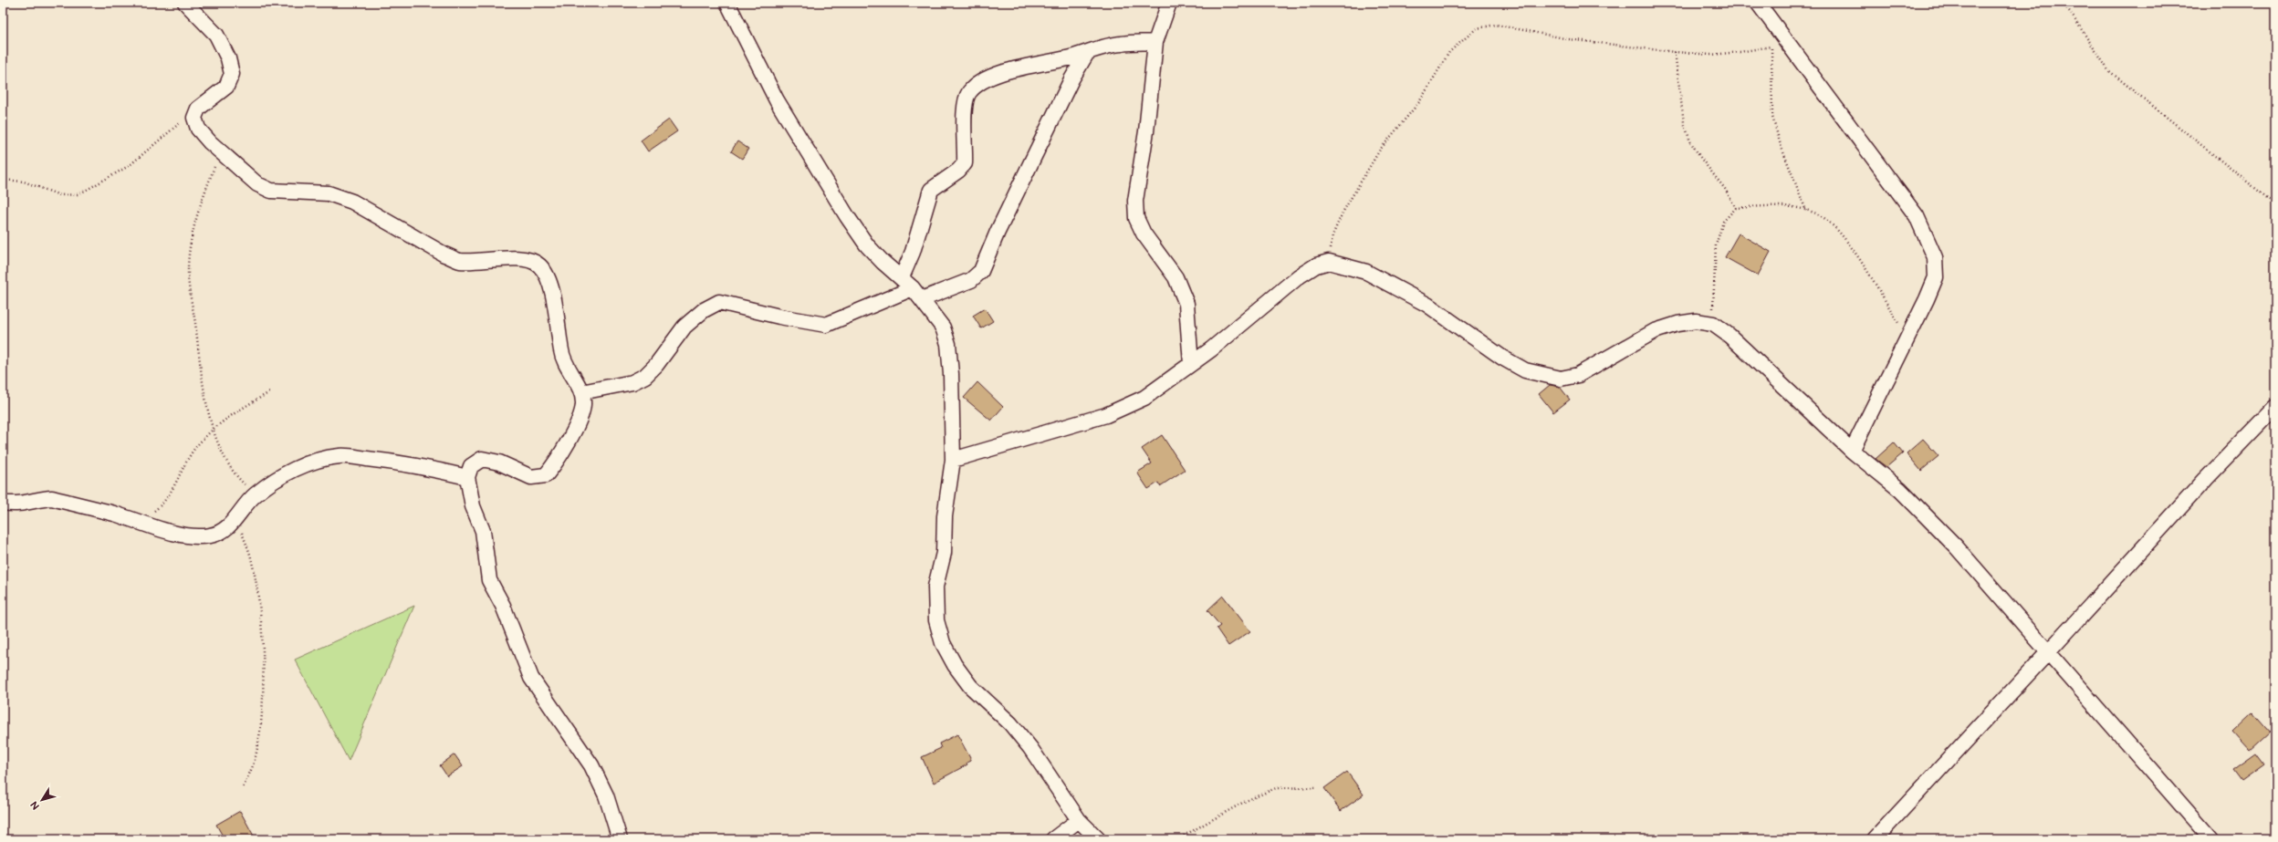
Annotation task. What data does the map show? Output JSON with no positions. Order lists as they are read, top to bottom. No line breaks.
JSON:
{"north":"bottom left"}
